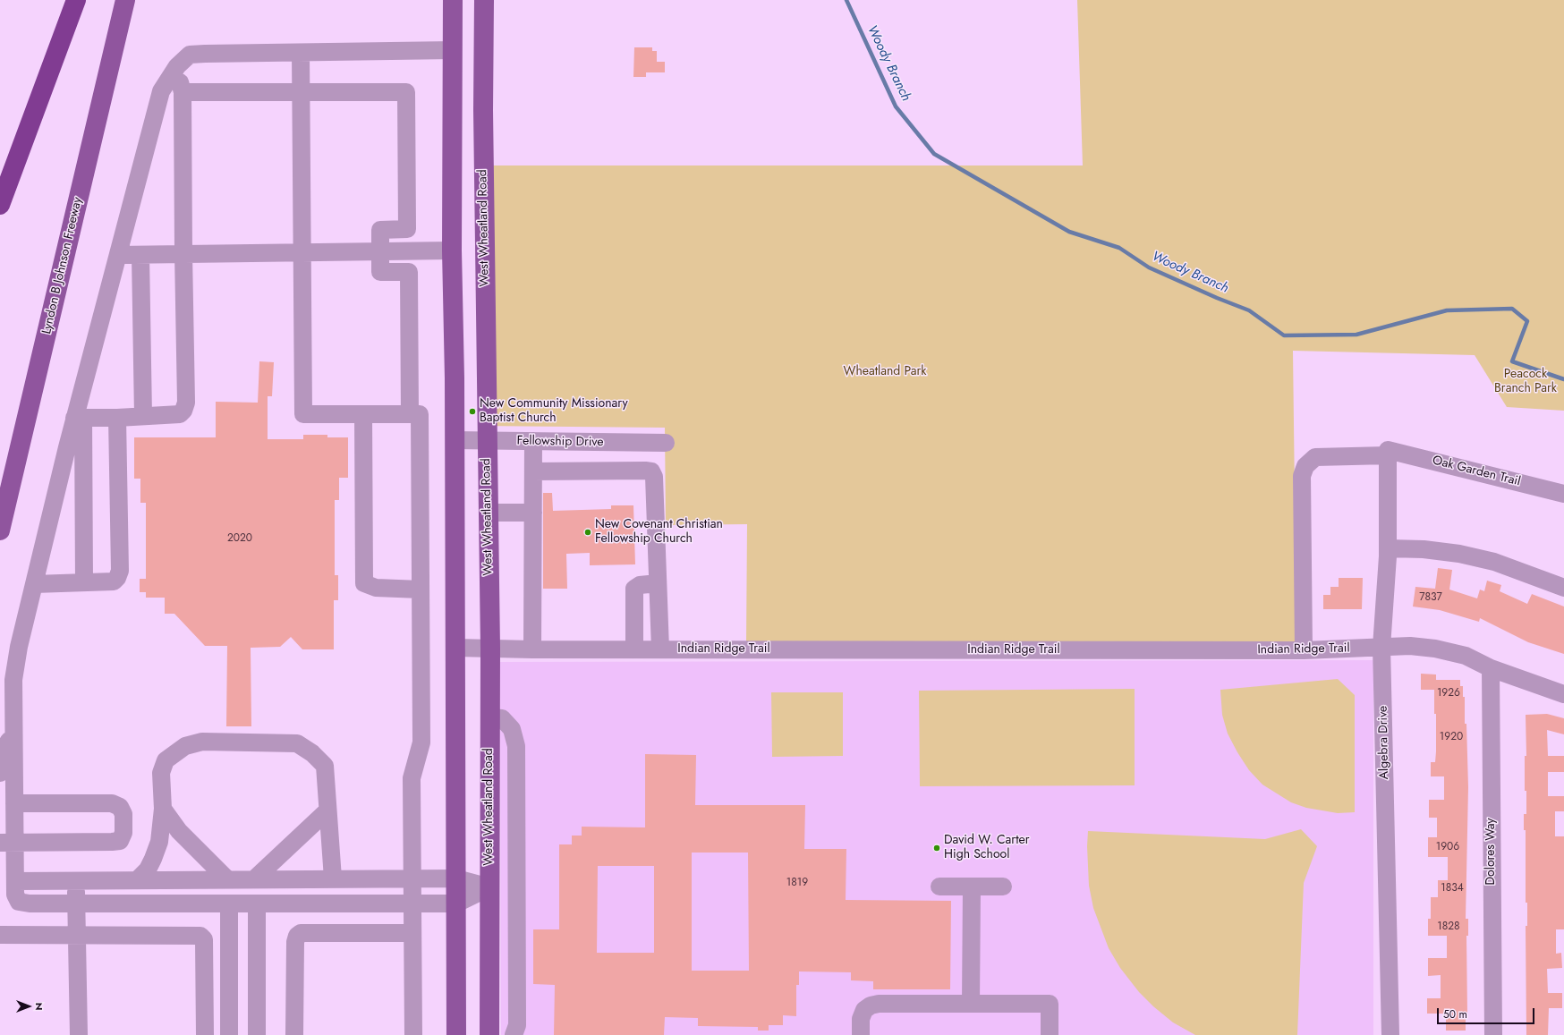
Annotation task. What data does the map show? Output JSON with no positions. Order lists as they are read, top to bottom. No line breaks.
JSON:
{"streets":{"main road":["West Wheatland Road","Lyndon B Johnson Freeway"],"street":["Fellowship Drive","Oak Garden Trail","Indian Ridge Trail","Algebra Drive","Dolores Way"]},"crossings":[["West Wheatland Road","Fellowship Drive"],["West Wheatland Road","Indian Ridge Trail"],["Oak Garden Trail","Indian Ridge Trail"],["Oak Garden Trail","Algebra Drive"],["Indian Ridge Trail","Algebra Drive"],["Indian Ridge Trail","Dolores Way"]],"water":["Woody Branch"],"parks":["Wheatland Park","Peacock Branch Park"],"places":["New Community Missionary Baptist Church","New Covenant Christian Fellowship Church","David W. Carter High School"],"house_numbers":["2020","7837","1926","1920","1906","1819","1834","1828"],"scale_bar":"50 m","north":"right"}
